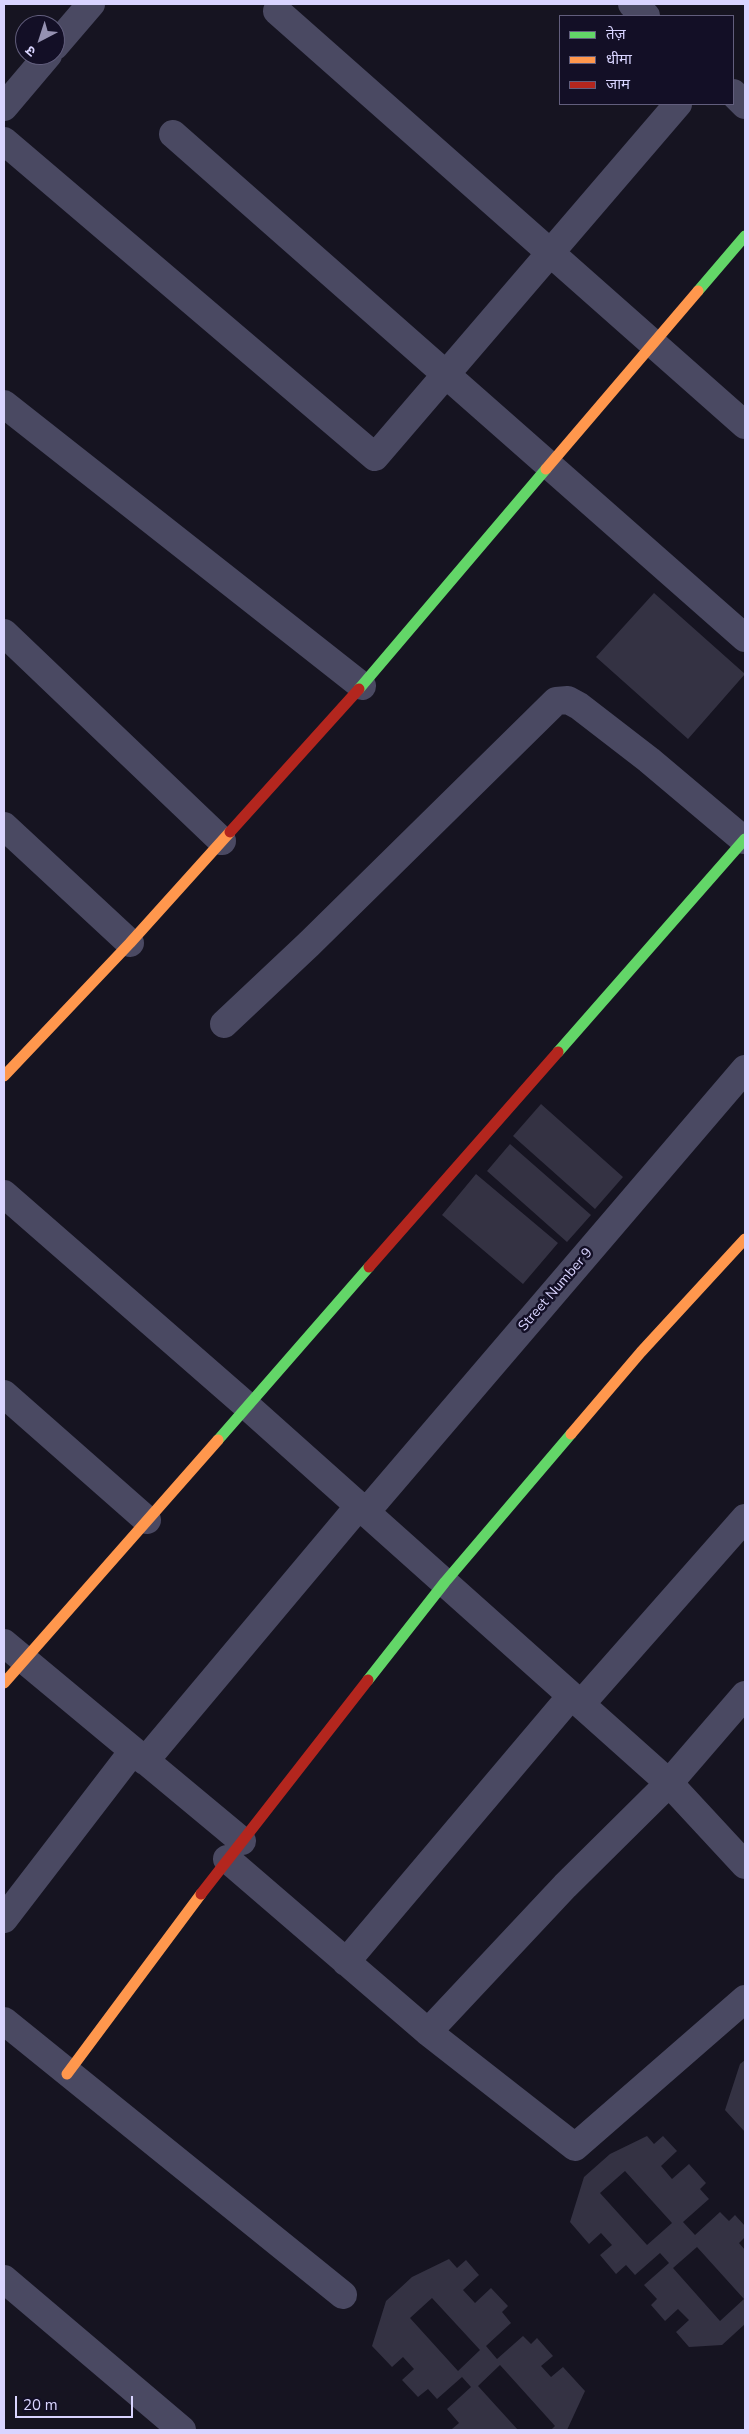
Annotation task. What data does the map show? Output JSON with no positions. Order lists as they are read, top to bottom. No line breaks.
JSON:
{"streets":{"street":["Street Number 9"]},"legend":["तेज़","धीमा","जाम"],"scale_bar":"20 m","north":"bottom left"}
